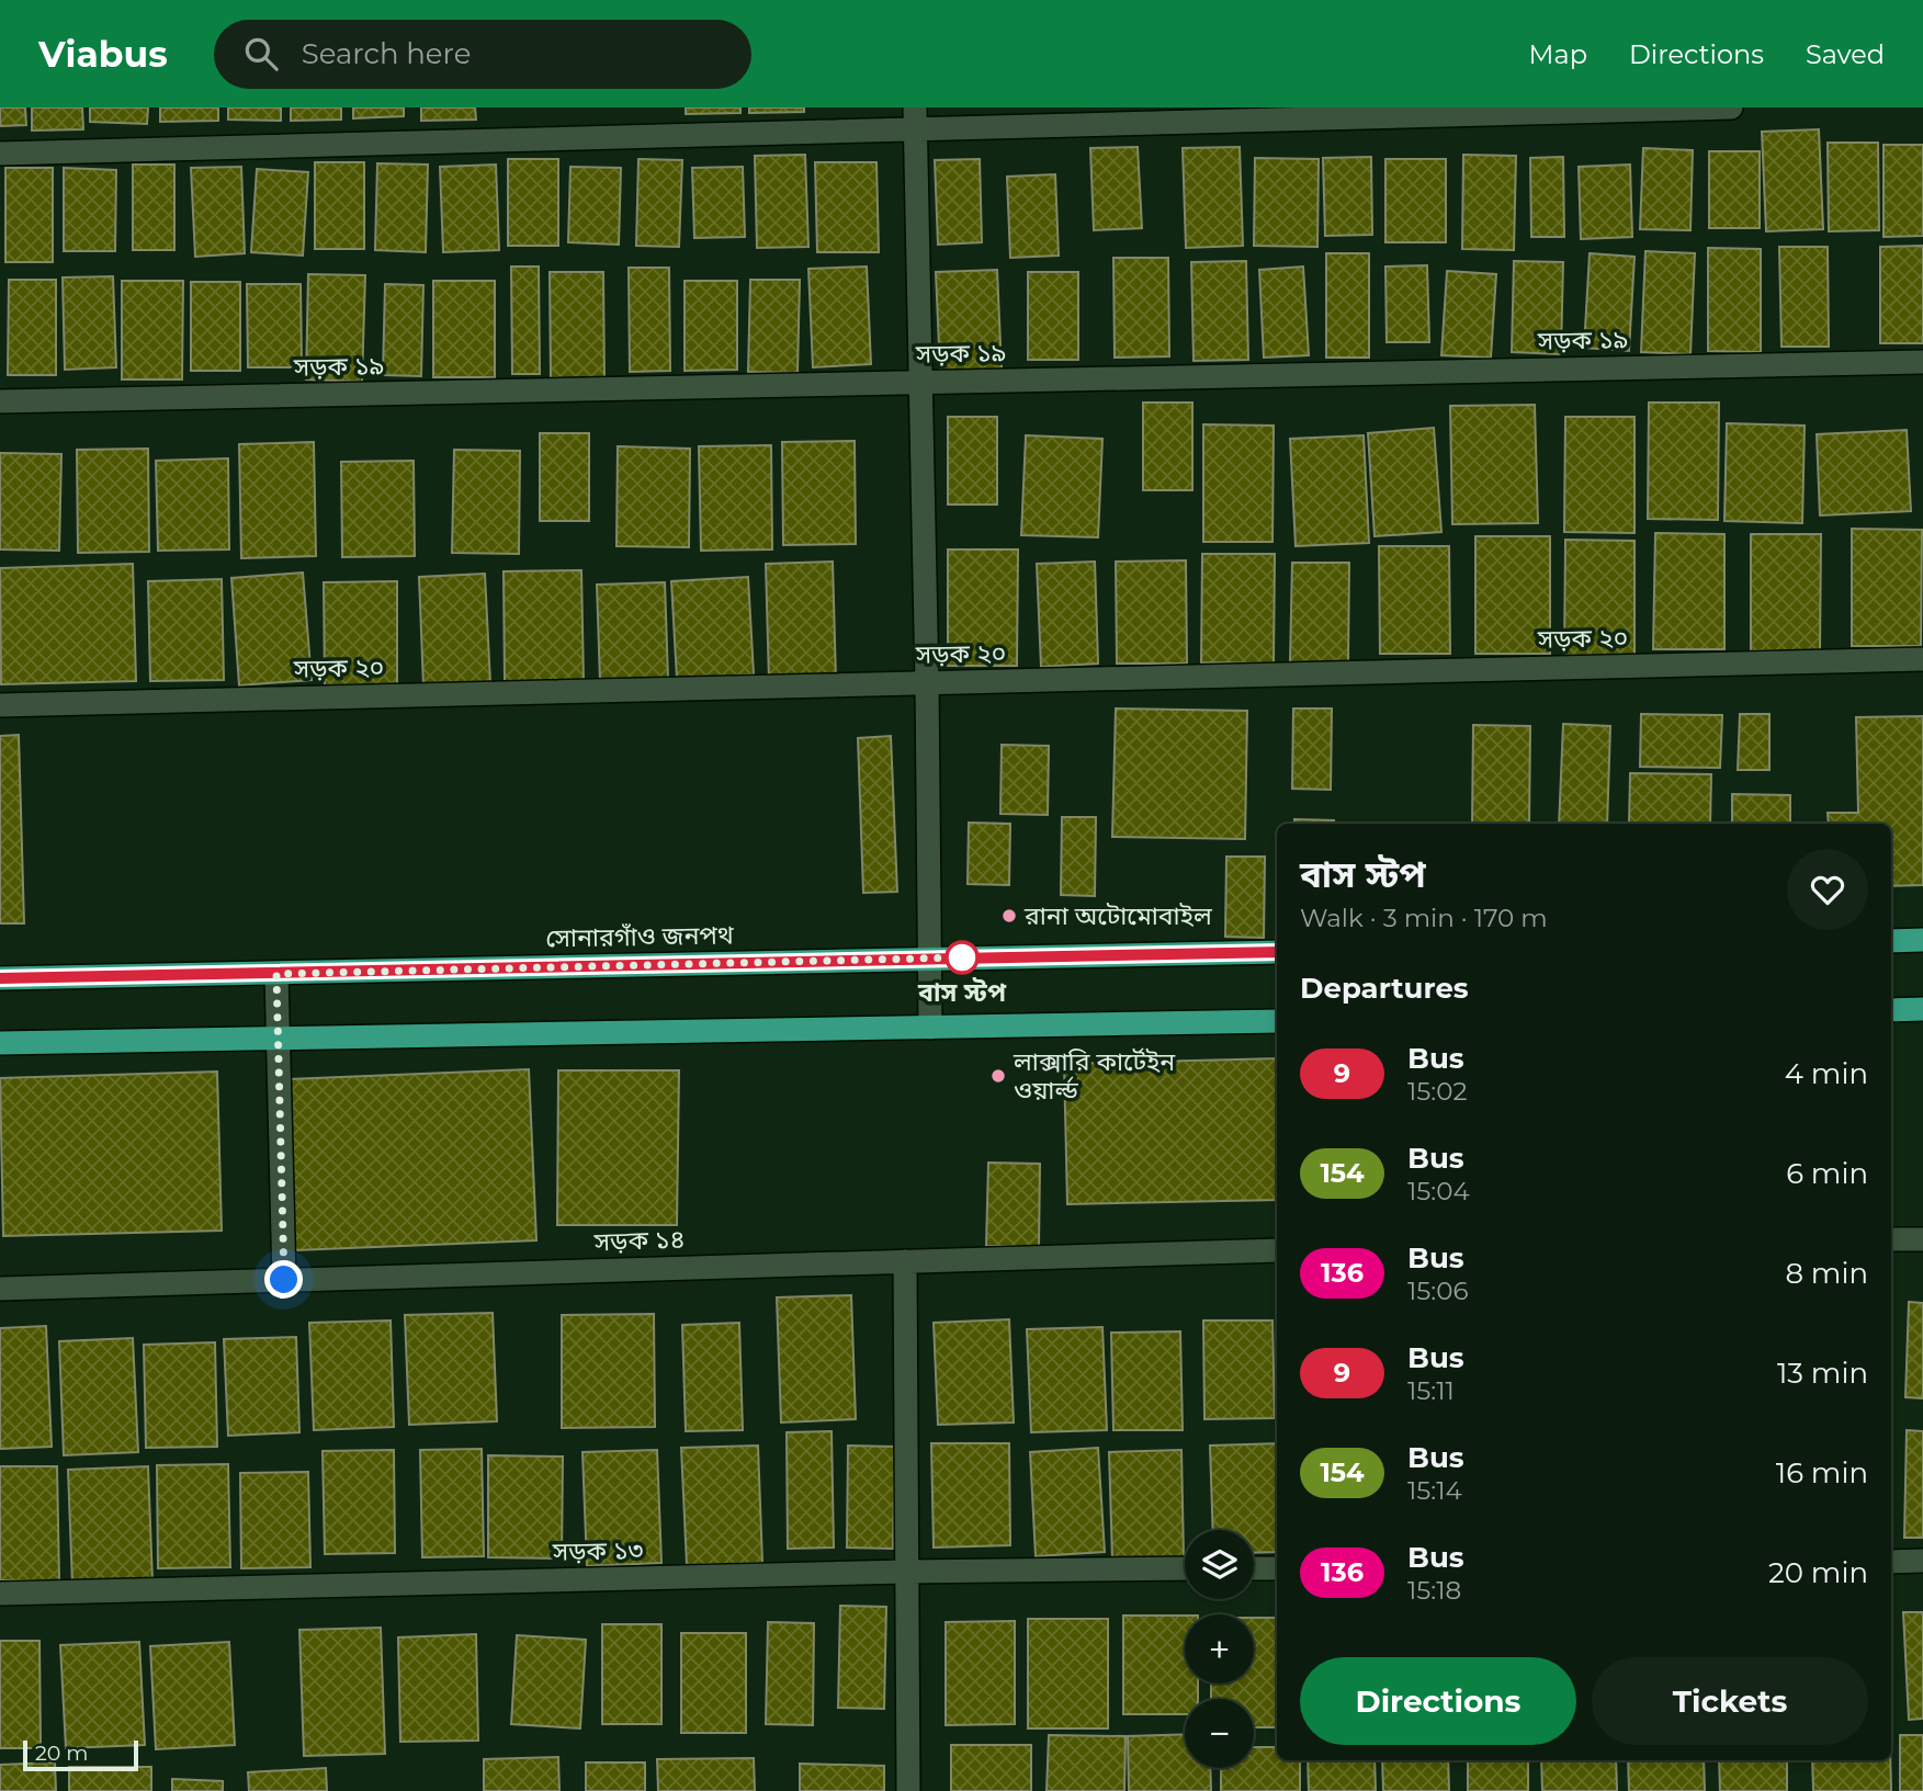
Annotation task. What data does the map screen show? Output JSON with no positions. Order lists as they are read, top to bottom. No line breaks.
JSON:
{"streets":{"main road":["সোনারগাঁও জনপথ"],"street":["সড়ক ১৯","সড়ক ২০","সড়ক ১৪","সড়ক ১৩"]},"places":["রানা অটোমোবাইল","বাস স্টপ","লাক্সারি কার্টেইন ওয়ার্ল্ড"],"lines":["bus line 9"],"scale_bar":"20 m","page":{"header":"Viabus","search":"Search here","nav":["Map","Directions","Saved"],"heading":[["বাস স্টপ","Walk · 3 min · 170 m"],"Departures"],"list":[{"mark":"9","name":"Bus","note":"15:02","value":"4 min"},{"mark":"154","name":"Bus","note":"15:04","value":"6 min"},{"mark":"136","name":"Bus","note":"15:06","value":"8 min"},{"mark":"9","name":"Bus","note":"15:11","value":"13 min"},{"mark":"154","name":"Bus","note":"15:14","value":"16 min"},{"mark":"136","name":"Bus","note":"15:18","value":"20 min"}],"map_buttons":["+","−"],"buttons":["Directions","Tickets"],"scale":"20 m"}}
